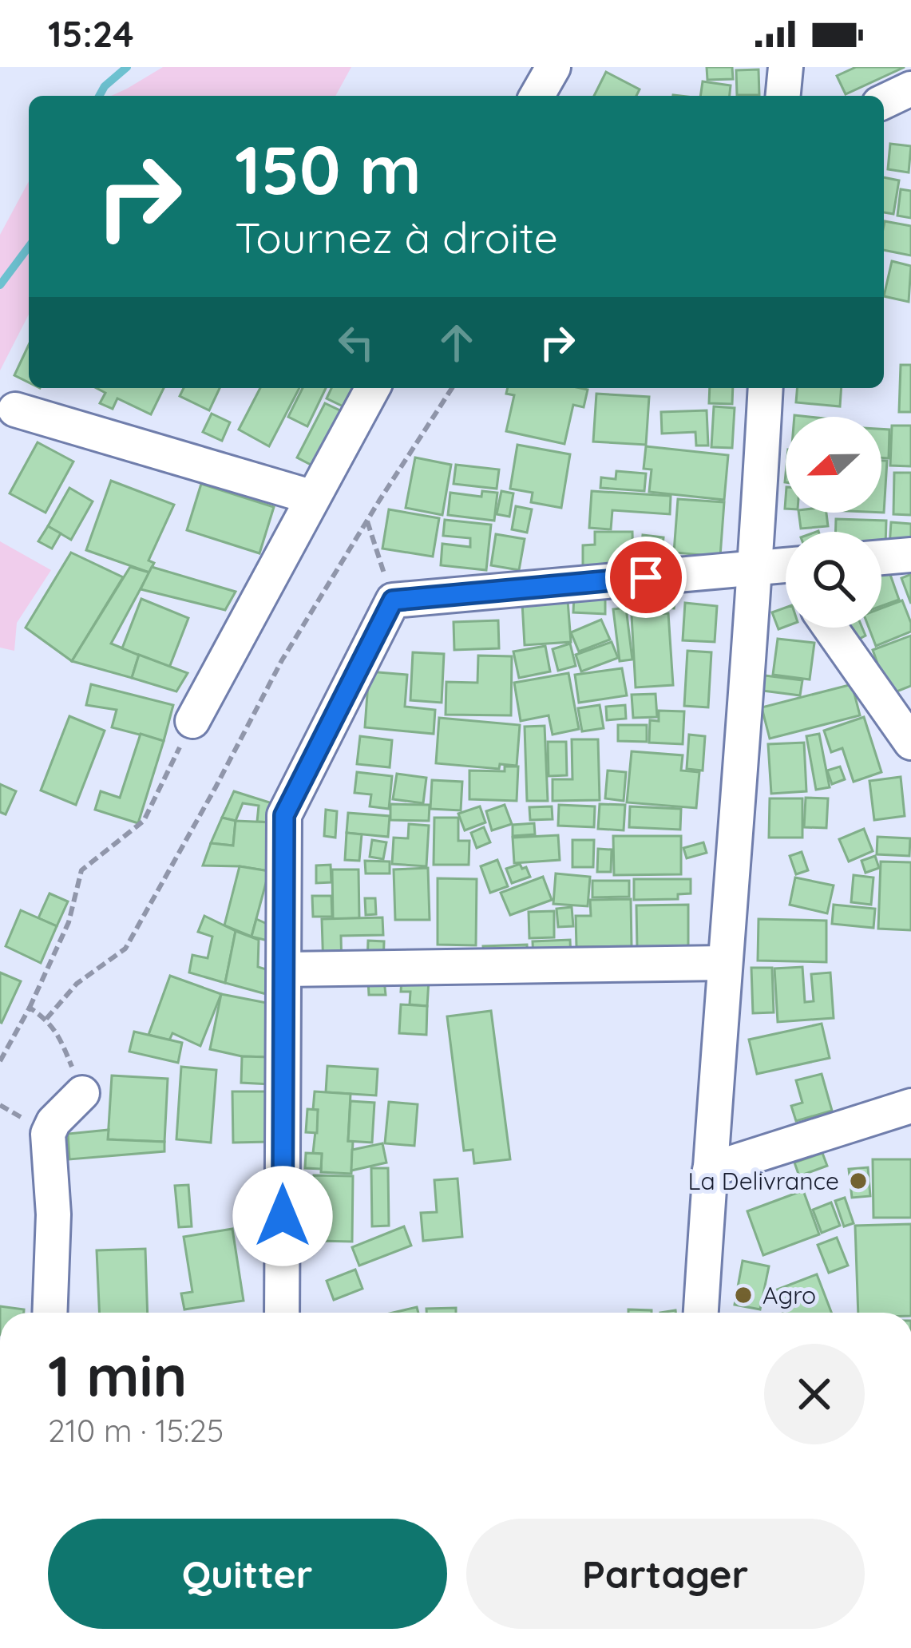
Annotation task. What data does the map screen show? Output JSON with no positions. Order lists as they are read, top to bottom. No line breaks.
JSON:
{"places":["La Delivrance","Agro"],"north":"left","page":{"status":"15:24","turn":["150 m","Tournez à droite"],"heading":["1 min","210 m · 15:25"],"buttons":["Quitter","Partager"]}}
